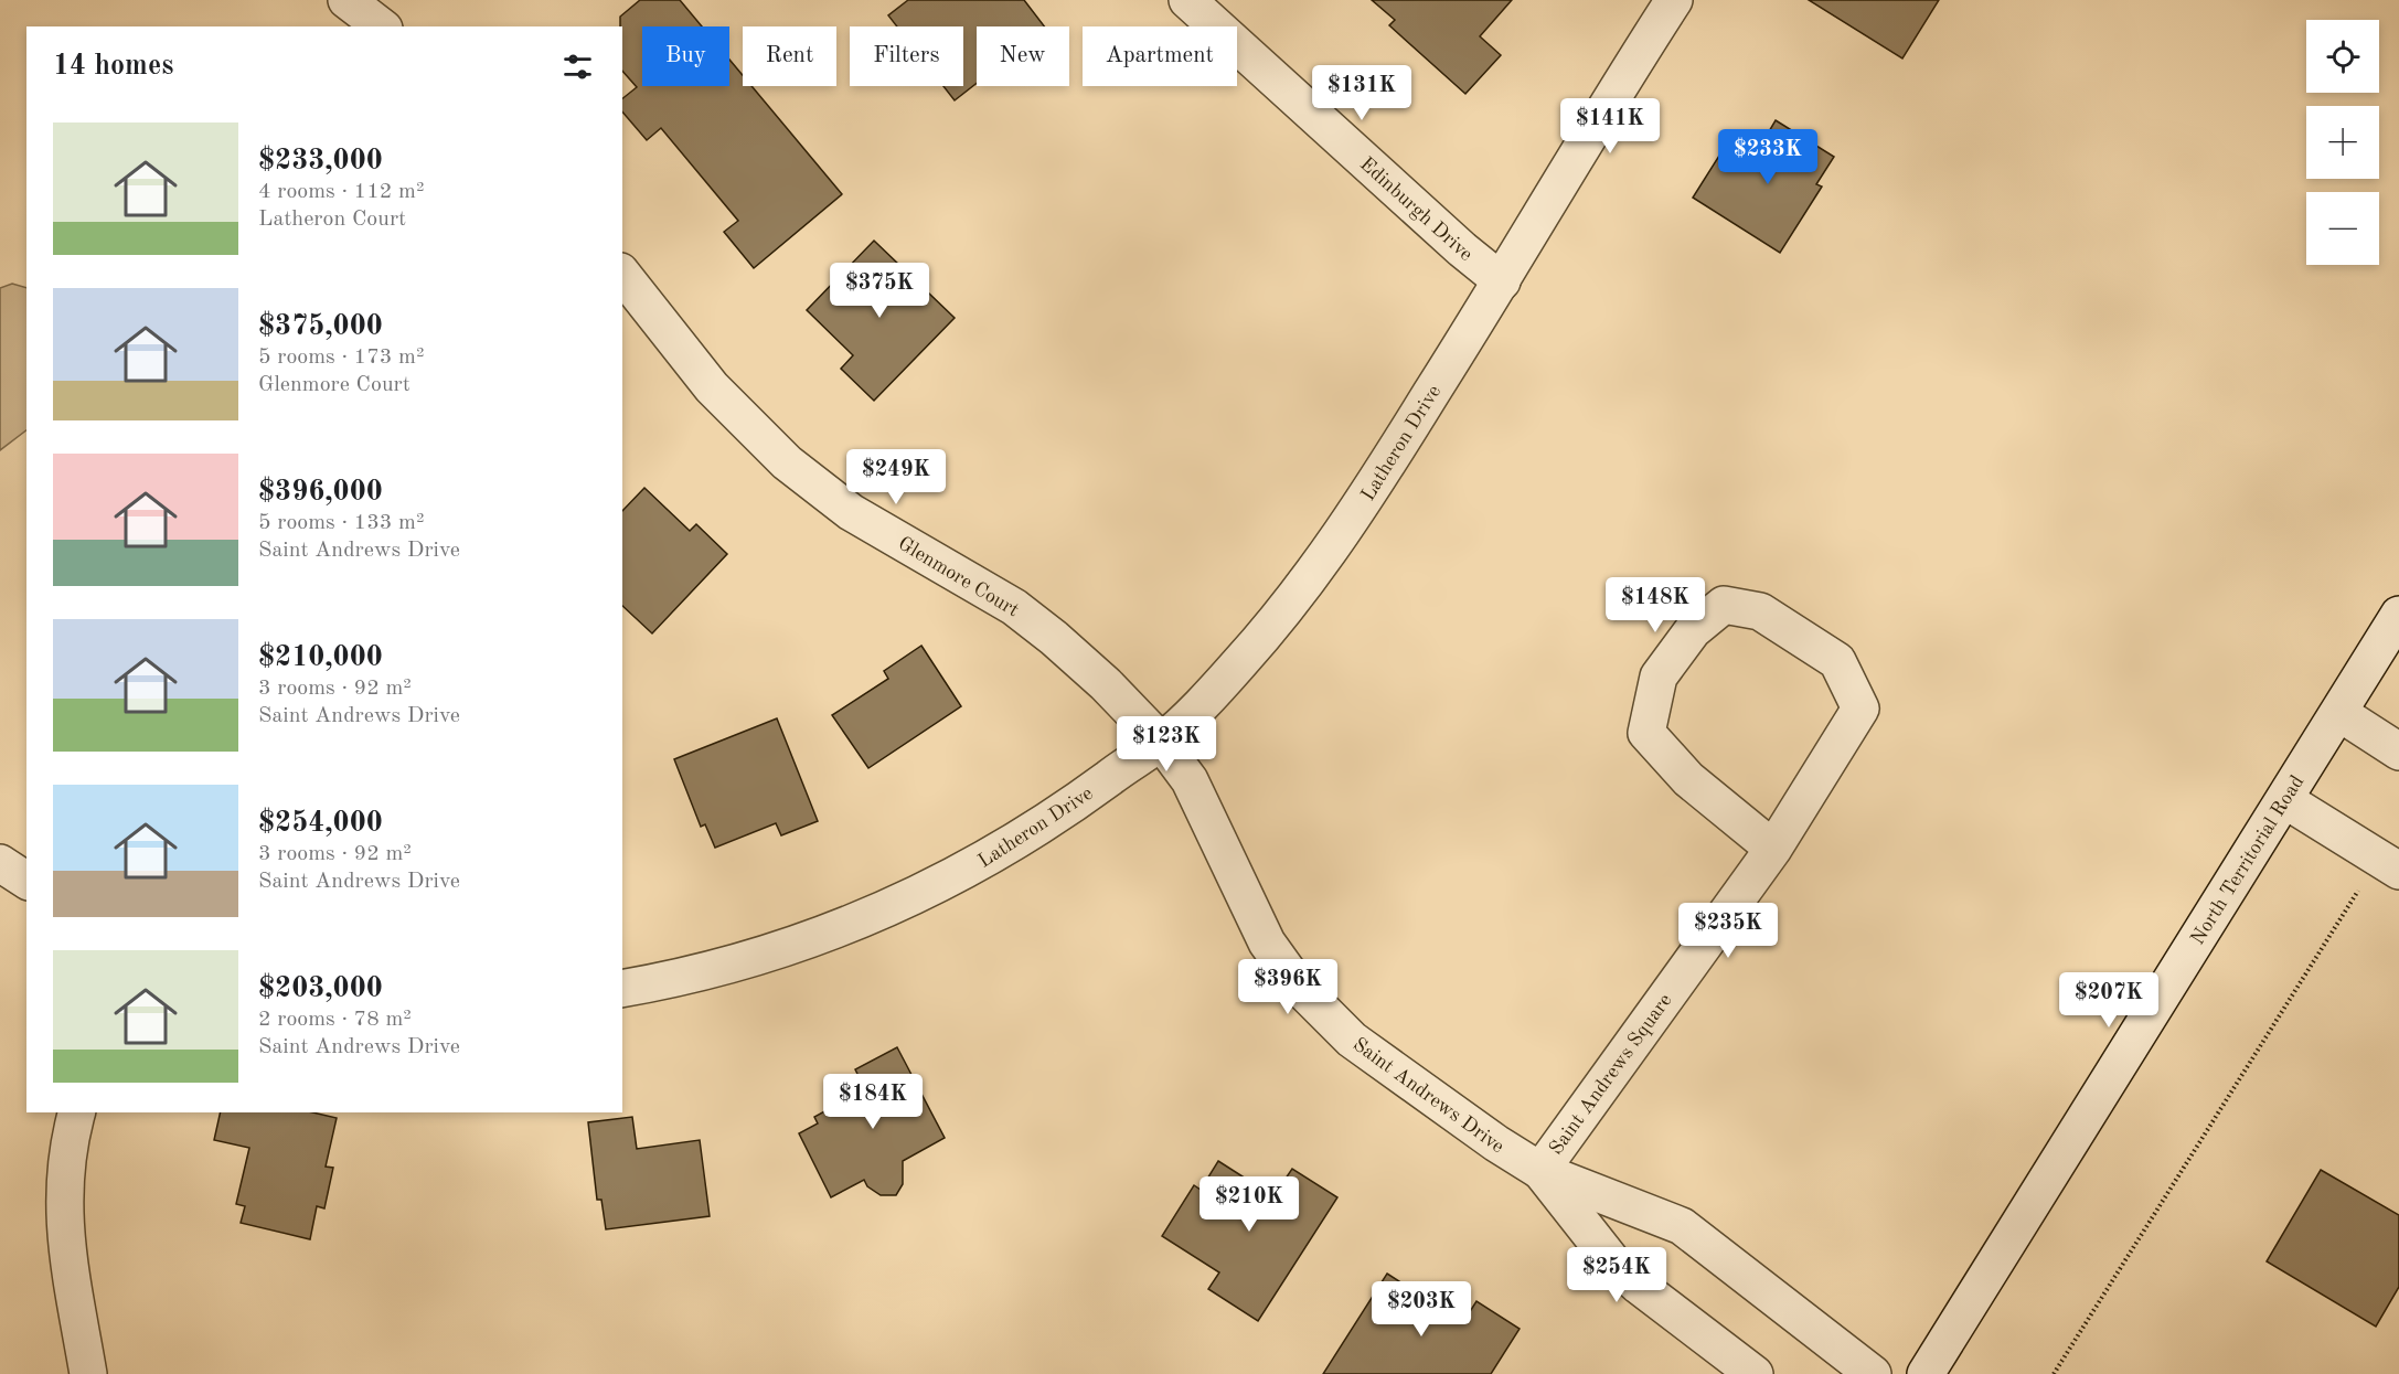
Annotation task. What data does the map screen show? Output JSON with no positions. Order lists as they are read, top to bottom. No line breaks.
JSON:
{"streets":{"street":["Edinburgh Drive","Latheron Drive","Glenmore Court","North Territorial Road","Saint Andrews Square","Saint Andrews Drive"]},"crossings":[["Edinburgh Drive","Latheron Drive"],["Latheron Drive","Glenmore Court"],["Latheron Drive","Saint Andrews Drive"],["Glenmore Court","Saint Andrews Drive"],["Saint Andrews Square","Saint Andrews Drive"]],"page":{"map_buttons":["+","−"],"chip":["Buy","Rent","Filters","New","Apartment"],"heading":"14 homes","price":["$131K","$141K","$233K","$375K","$249K","$148K","$123K","$235K","$396K","$207K","$184K","$210K","$254K","$203K"],"list":[{"name":"$233,000","note":"4 rooms · 112 m² · Latheron Court"},{"name":"$375,000","note":"5 rooms · 173 m² · Glenmore Court"},{"name":"$396,000","note":"5 rooms · 133 m² · Saint Andrews Drive"},{"name":"$210,000","note":"3 rooms · 92 m² · Saint Andrews Drive"},{"name":"$254,000","note":"3 rooms · 92 m² · Saint Andrews Drive"},{"name":"$203,000","note":"2 rooms · 78 m² · Saint Andrews Drive"}]}}
